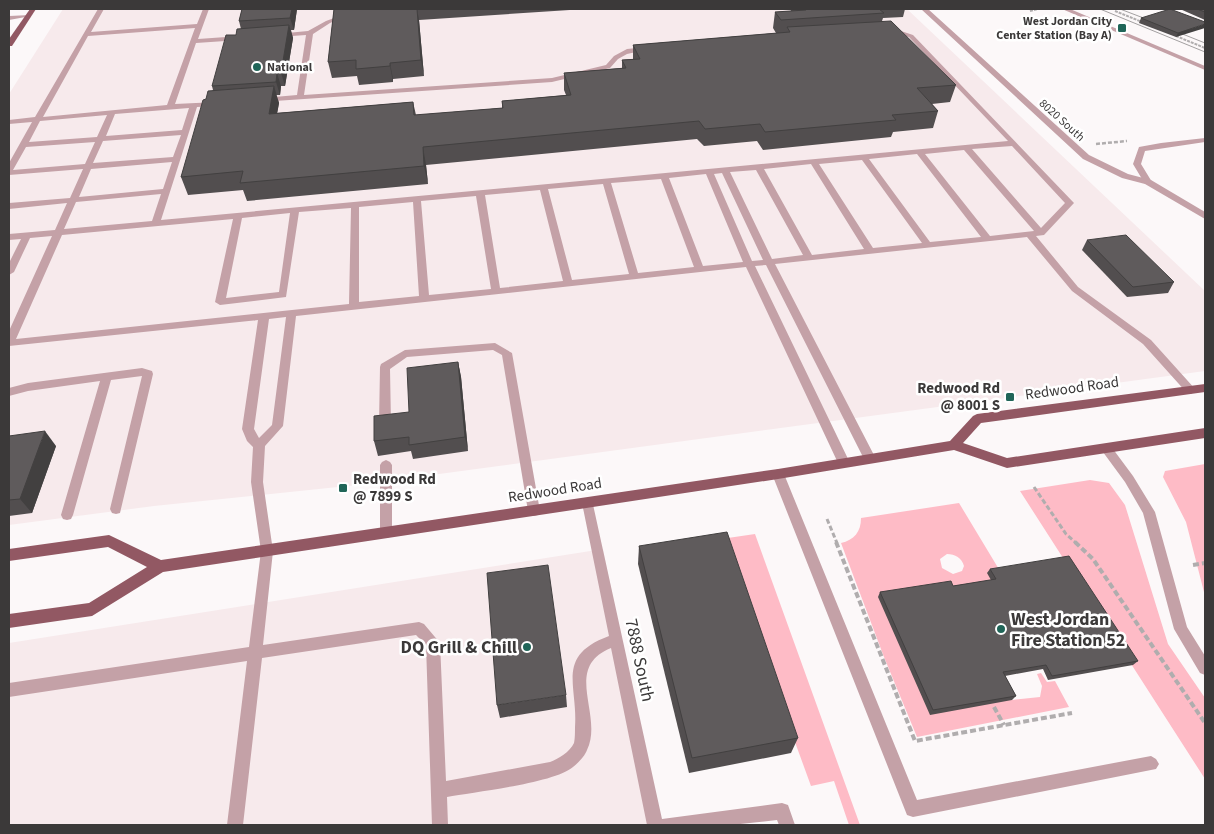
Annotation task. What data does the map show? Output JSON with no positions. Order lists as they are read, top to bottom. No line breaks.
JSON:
{"streets":{"main road":["Redwood Road"],"street":["8020 South"],"lane":["7888 South"]},"crossings":[["Redwood Road","7888 South"]],"places":{"transit":["West Jordan City Center Station (Bay A)","Redwood Rd @ 8001 S","Redwood Rd @ 7899 S"],"other":["National","West Jordan Fire Station 52","DQ Grill & Chill"]}}
